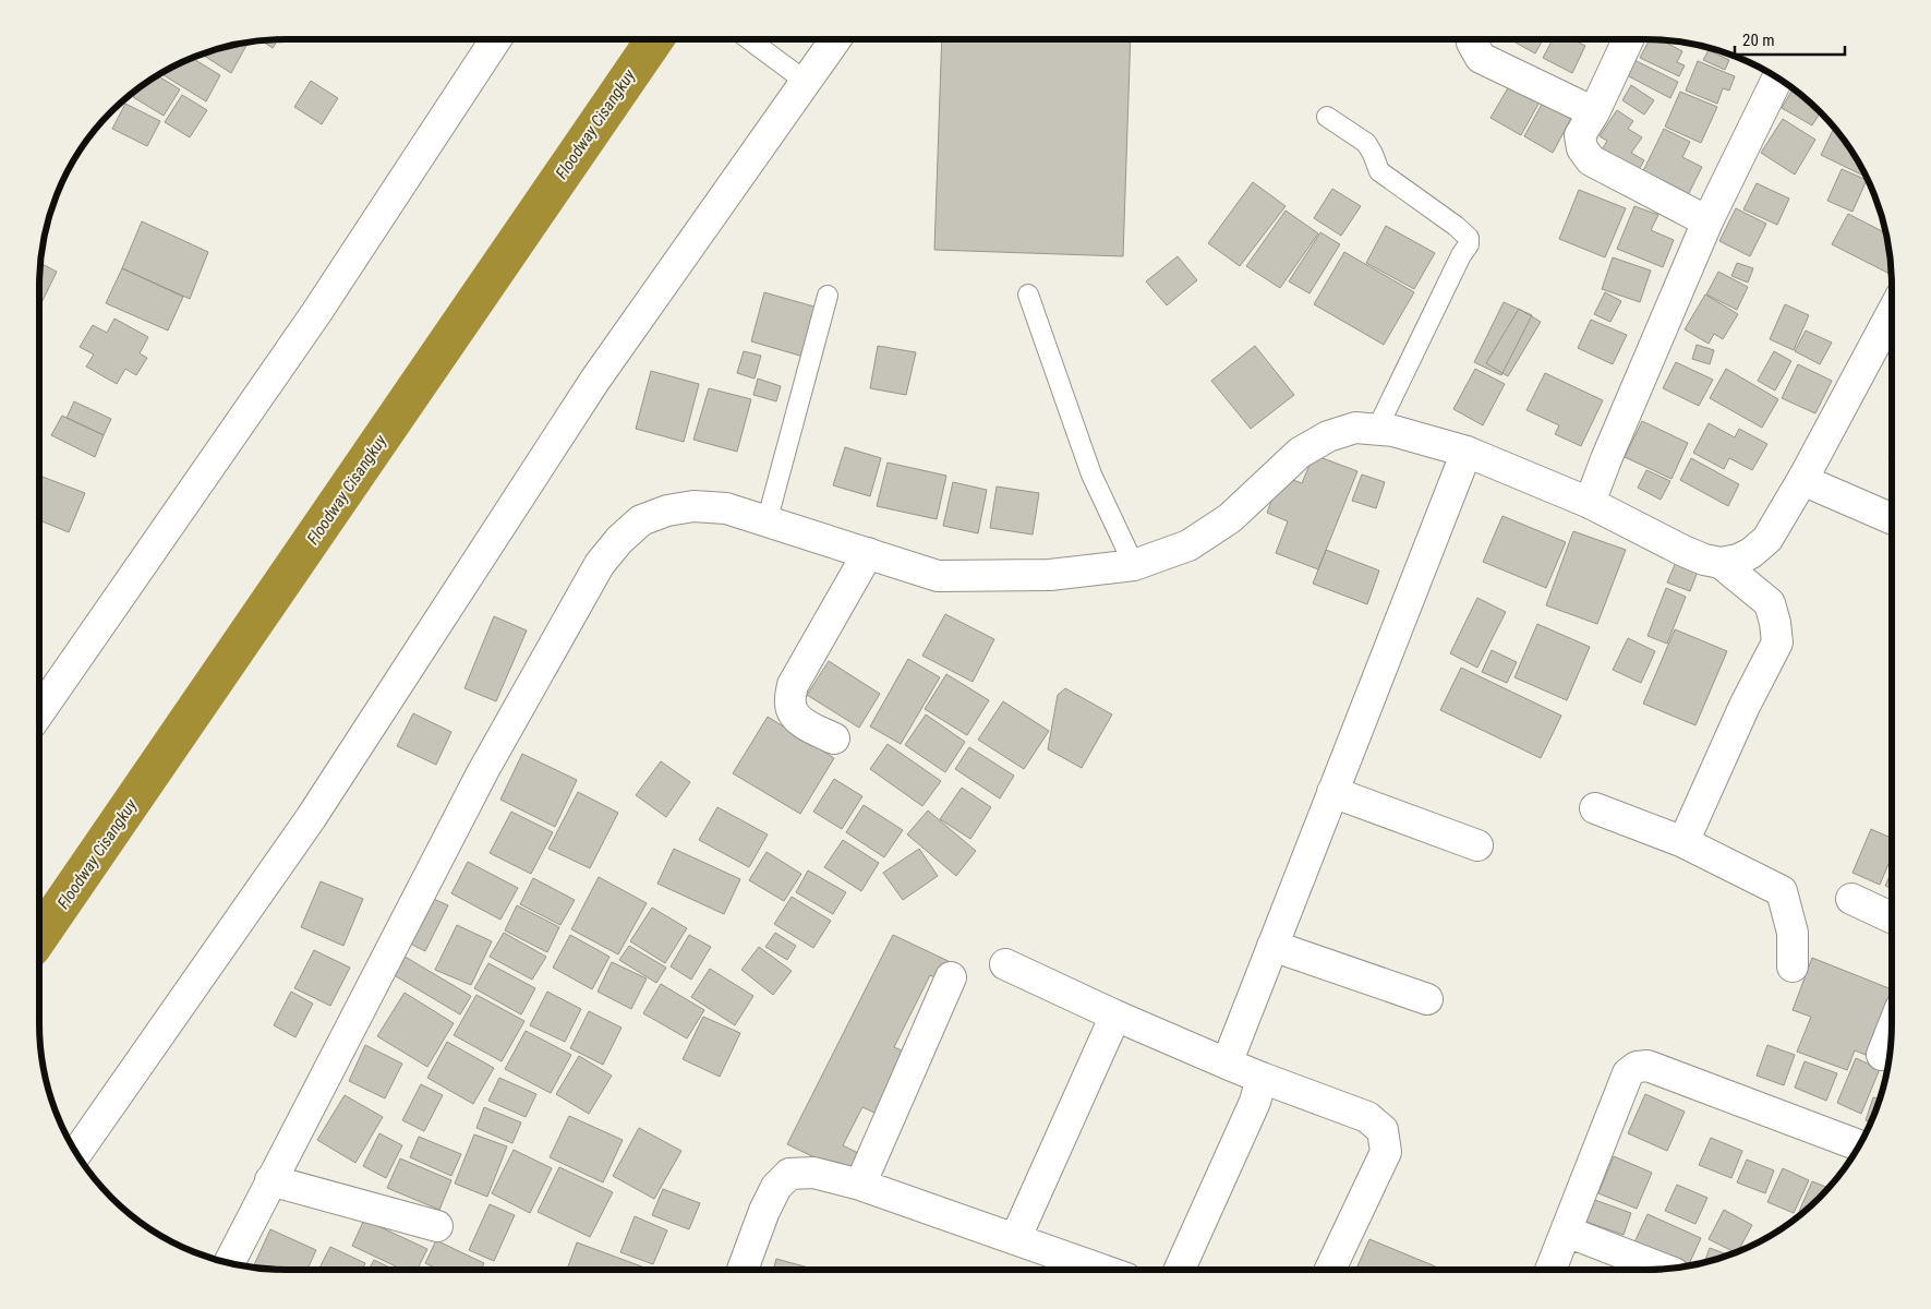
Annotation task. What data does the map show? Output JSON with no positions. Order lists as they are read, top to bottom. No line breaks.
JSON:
{"water":["Floodway Cisangkuy"],"scale_bar":"20 m"}
